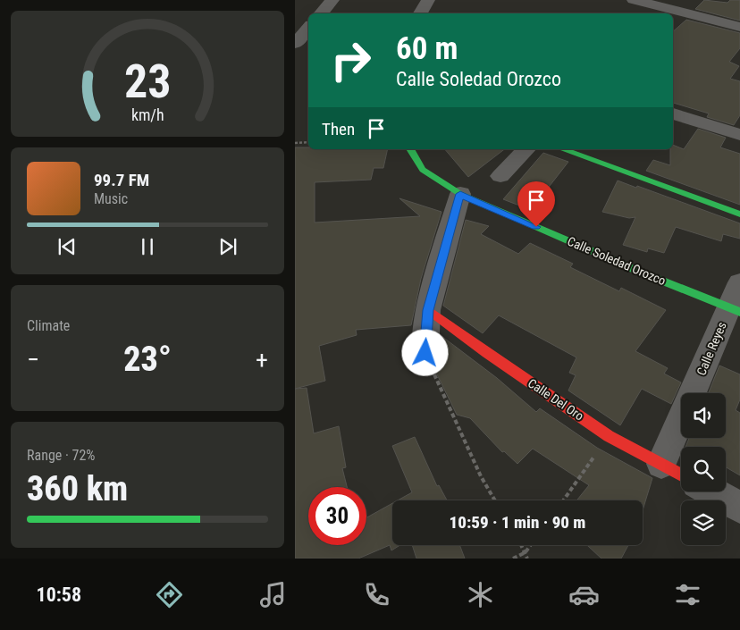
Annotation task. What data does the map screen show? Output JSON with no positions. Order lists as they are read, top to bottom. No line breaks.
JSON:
{"streets":{"street":["Calle Soledad Orozco","Calle Reyes","Calle Del Oro"]},"crossings":[["Calle Soledad Orozco","Calle Reyes"],["Calle Reyes","Calle Del Oro"]],"page":{"turn":["60 m","Calle Soledad Orozco"],"then":"Then","song":["99.7 FM","Music"],"tile":["Climate",["Range · 72%","360 km"]],"heat":["−","23°","+"],"limit":"30","trip":"10:59 · 1 min · 90 m","tabs":"10:58","gauge":["23","km/h"]}}
